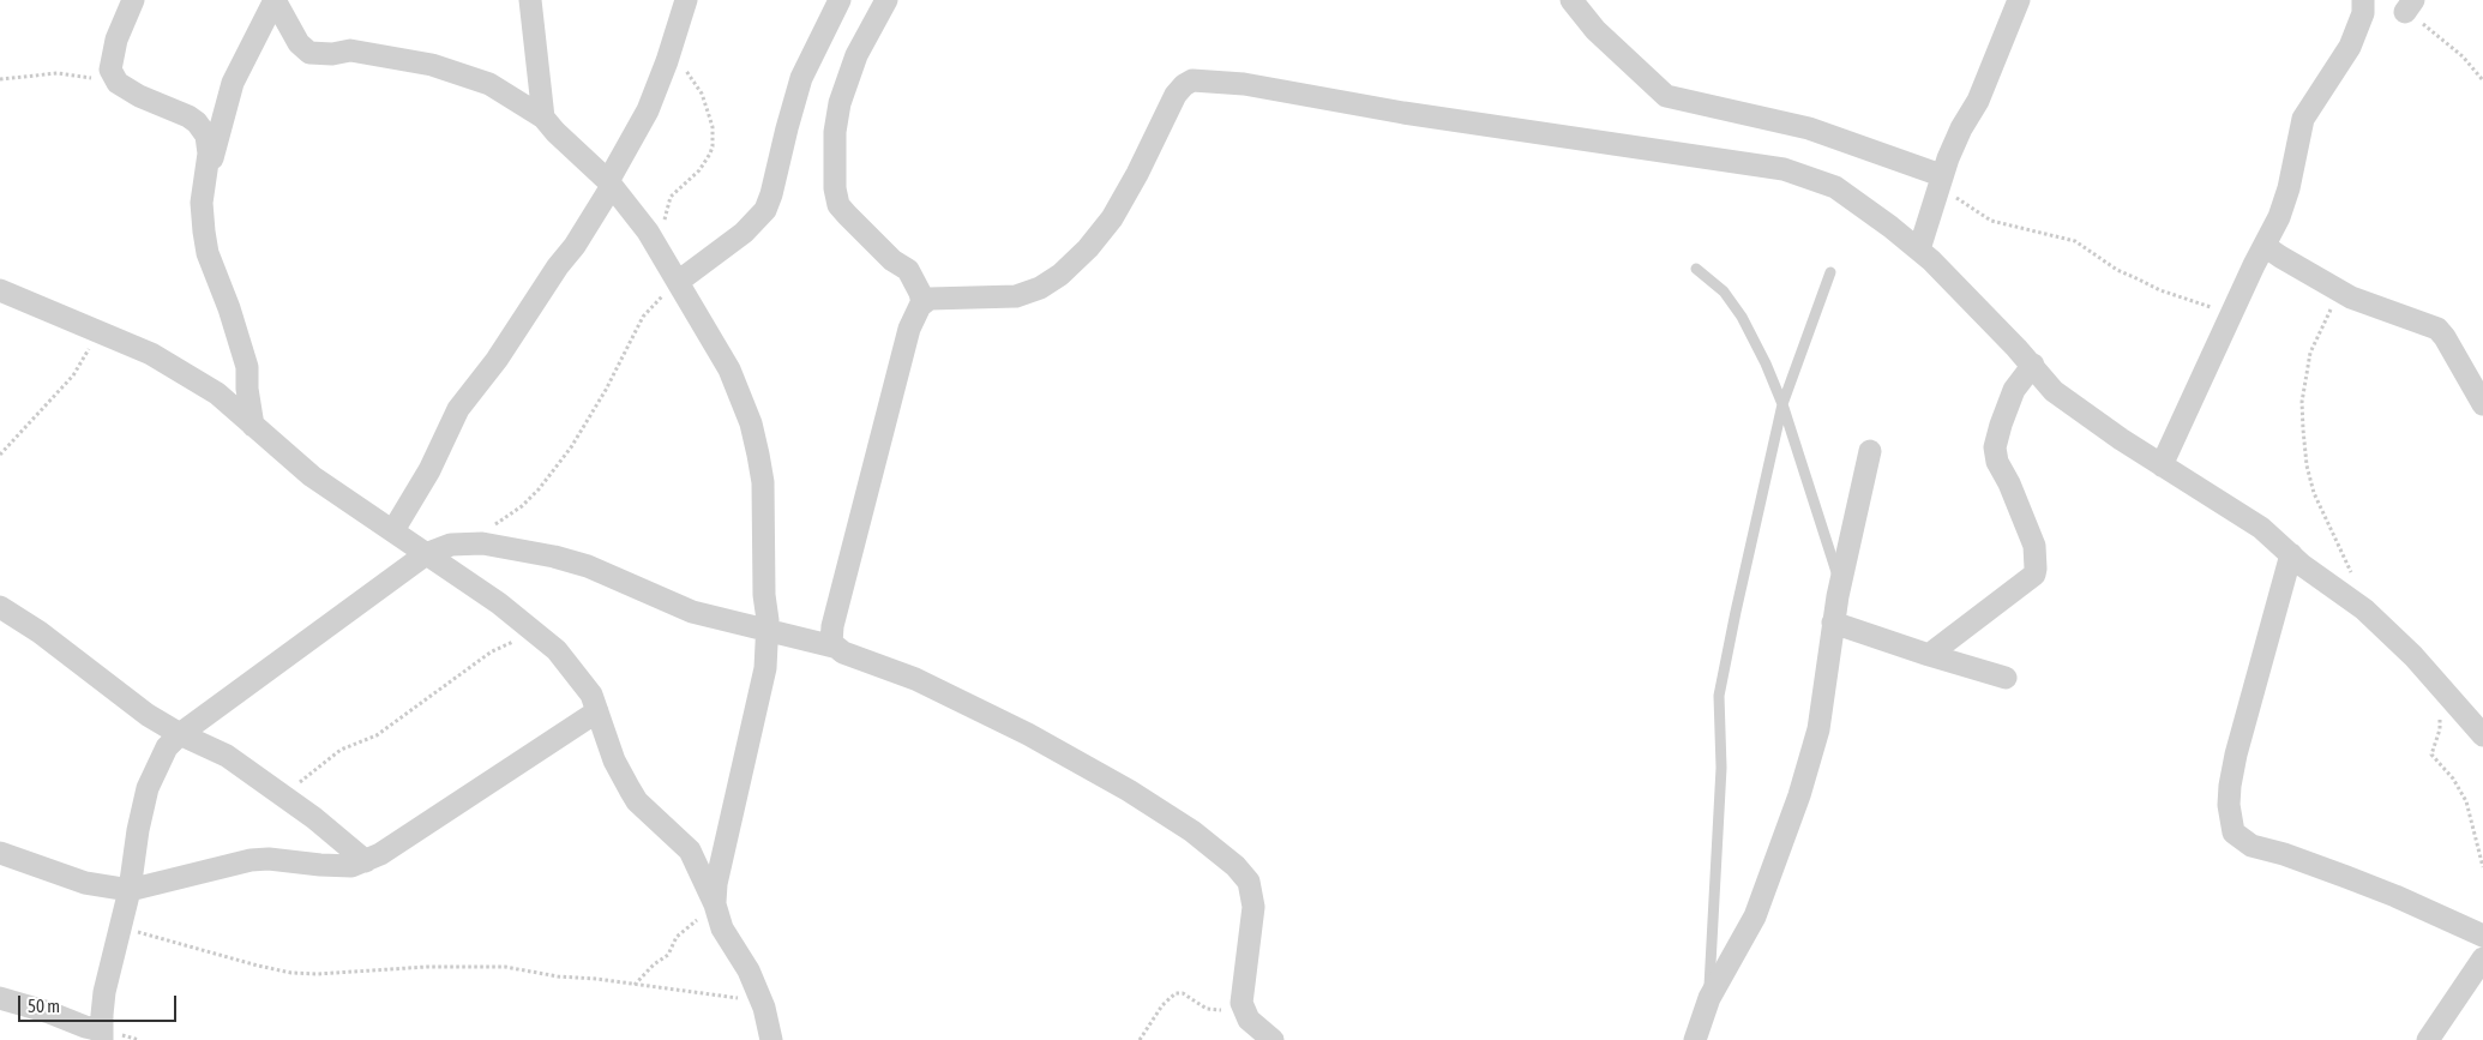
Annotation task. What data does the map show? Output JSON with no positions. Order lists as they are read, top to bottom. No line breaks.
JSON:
{"scale_bar":"50 m"}
